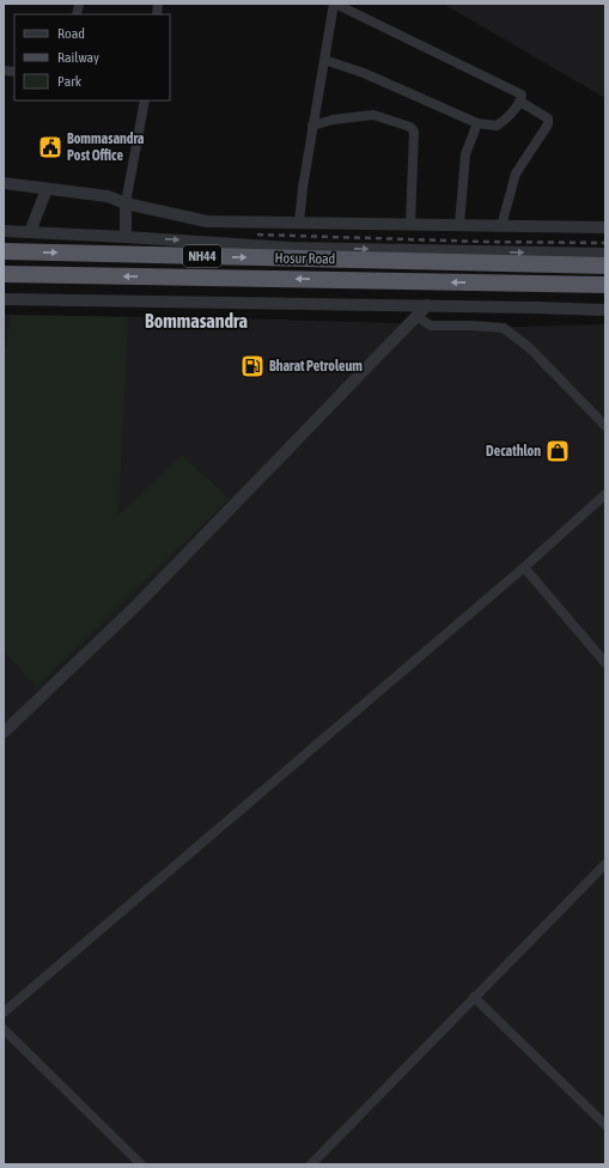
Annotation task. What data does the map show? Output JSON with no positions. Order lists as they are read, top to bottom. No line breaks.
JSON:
{"streets":{"highway":["NH44","Hosur Road"]},"districts":["Bommasandra"],"places":{"public building":["Bommasandra Post Office"],"fuel station":["Bharat Petroleum"],"shop":["Decathlon"]},"legend":["Road","Railway","Park"]}
